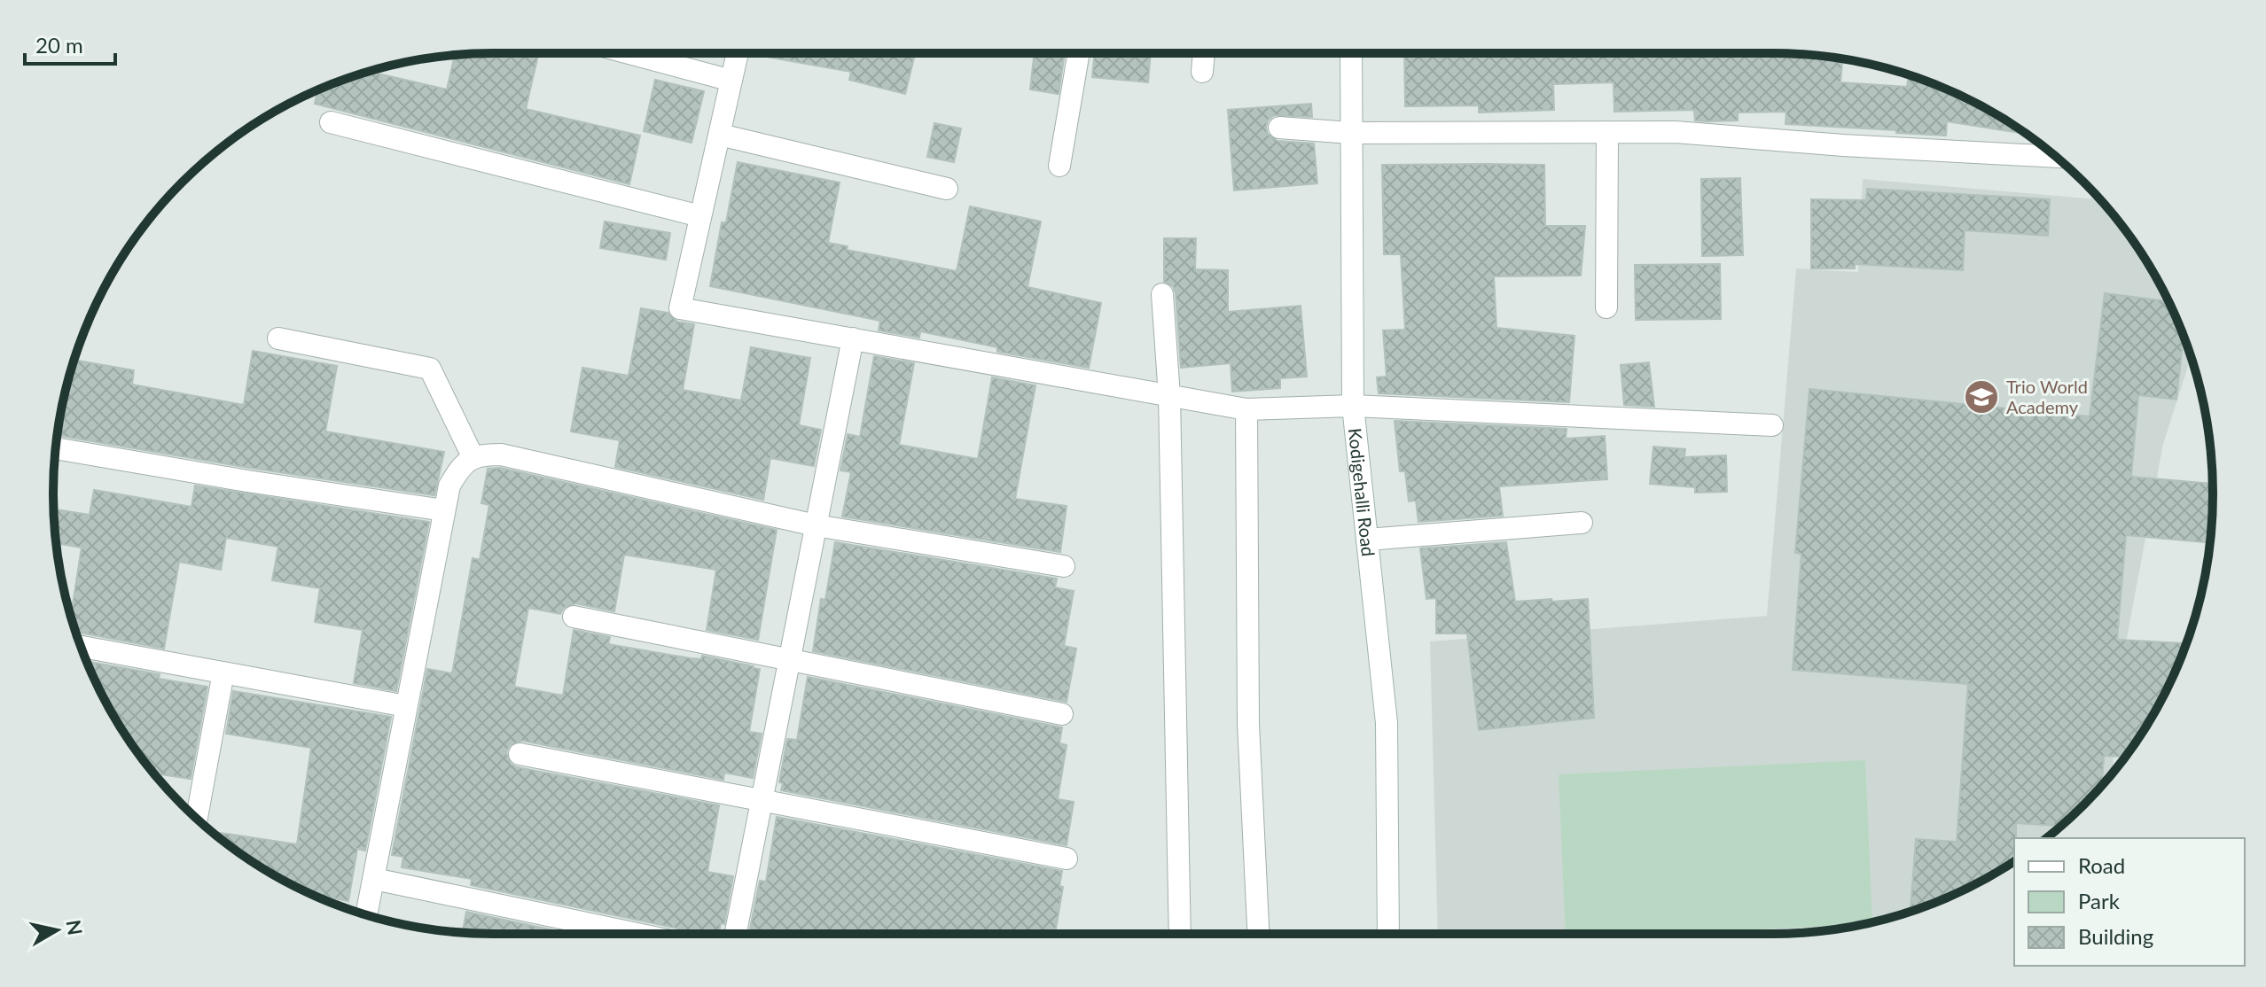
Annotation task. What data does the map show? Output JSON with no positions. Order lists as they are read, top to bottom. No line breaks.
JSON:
{"streets":{"street":["Kodigehalli Road"]},"places":{"school or university":["Trio World Academy"]},"legend":["Road","Park","Building"],"scale_bar":"20 m","north":"right"}
